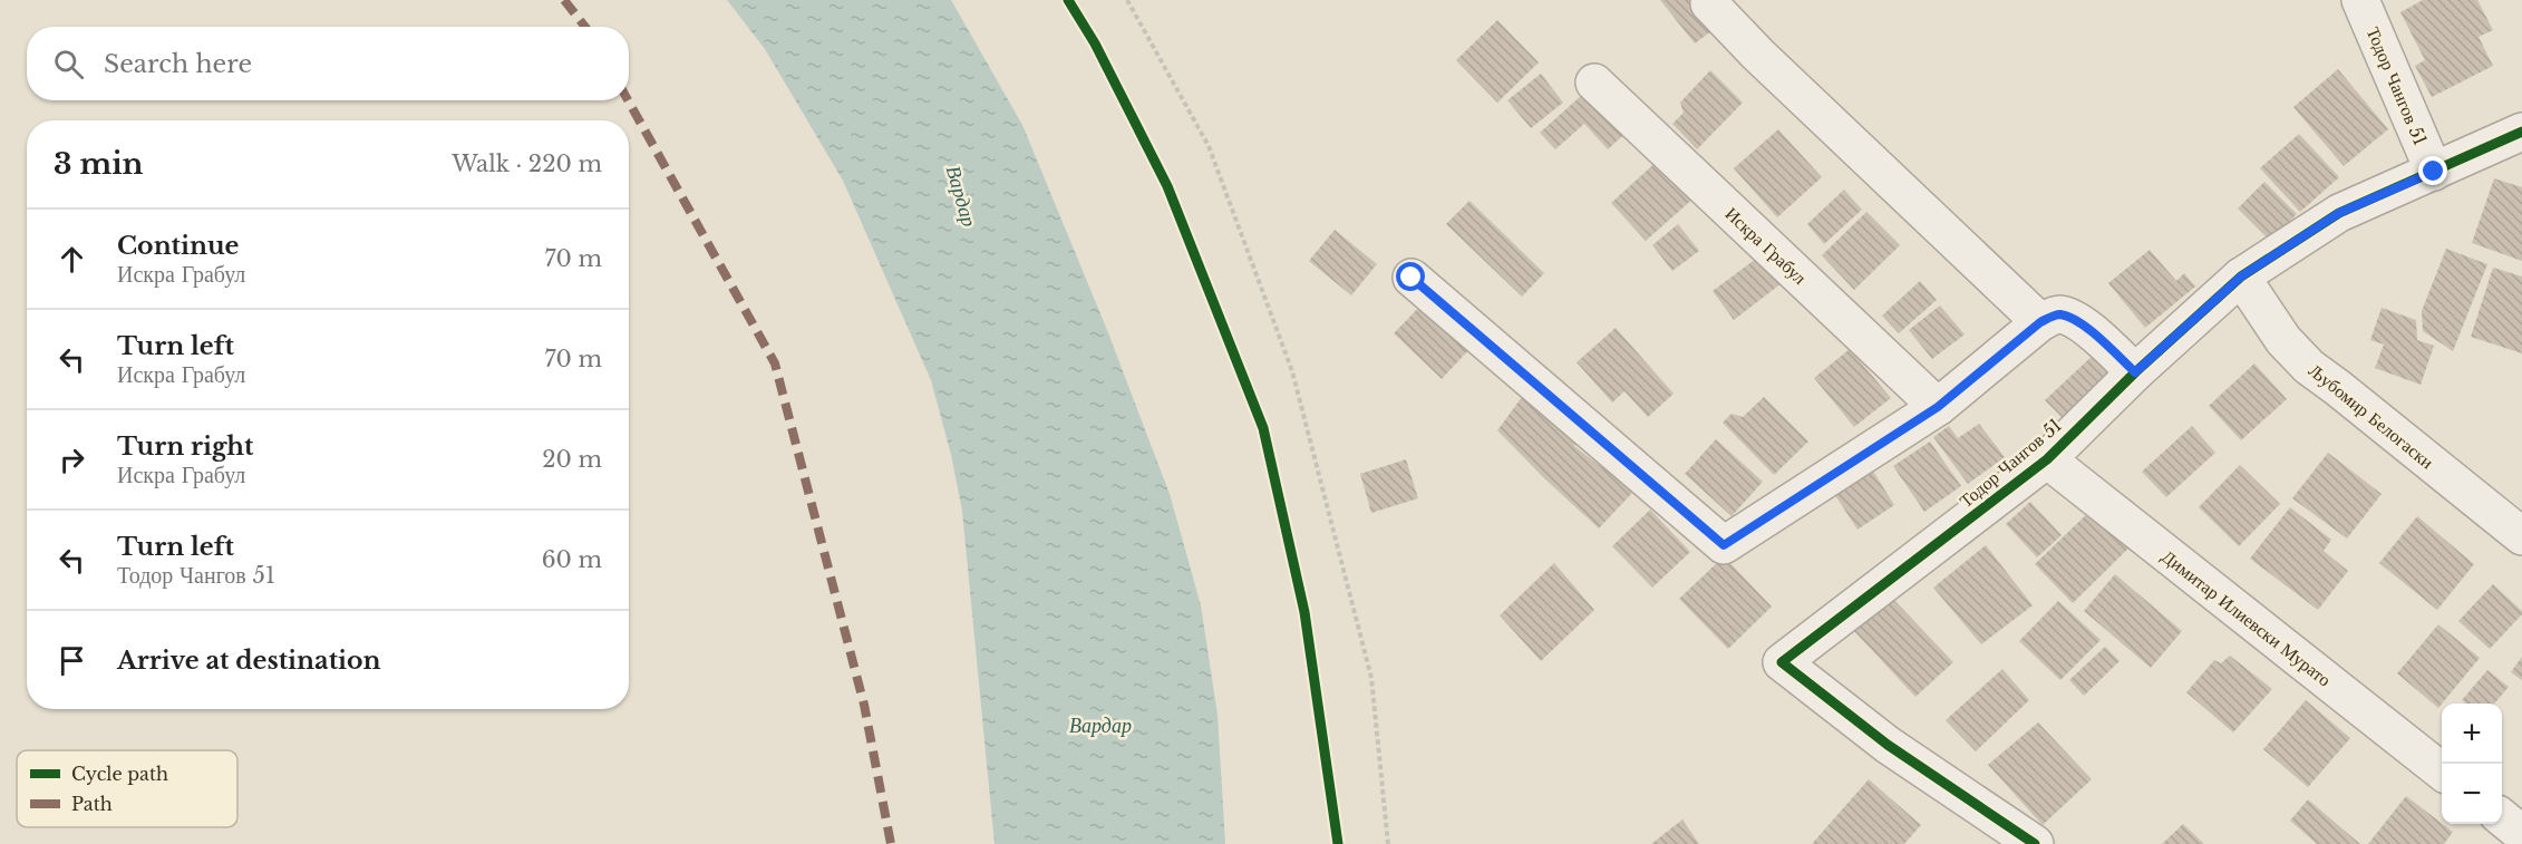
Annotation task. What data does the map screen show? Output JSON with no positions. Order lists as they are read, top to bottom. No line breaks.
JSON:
{"streets":{"street":["Тодор Чангов 51","Искра Грабул","Љубомир Белогаски","Димитар Илиевски Мурато"]},"crossings":[["Тодор Чангов 51","Љубомир Белогаски"],["Тодор Чангов 51","Димитар Илиевски Мурато"]],"water":["Вардар"],"legend":["Cycle path","Path"],"page":{"search":"Search here","heading":["3 min","Walk · 220 m"],"list":[["Continue","Искра Грабул","70 m"],["Turn left","Искра Грабул","70 m"],["Turn right","Искра Грабул","20 m"],["Turn left","Тодор Чангов 51","60 m"],"Arrive at destination"],"map_buttons":["+","−"]}}
